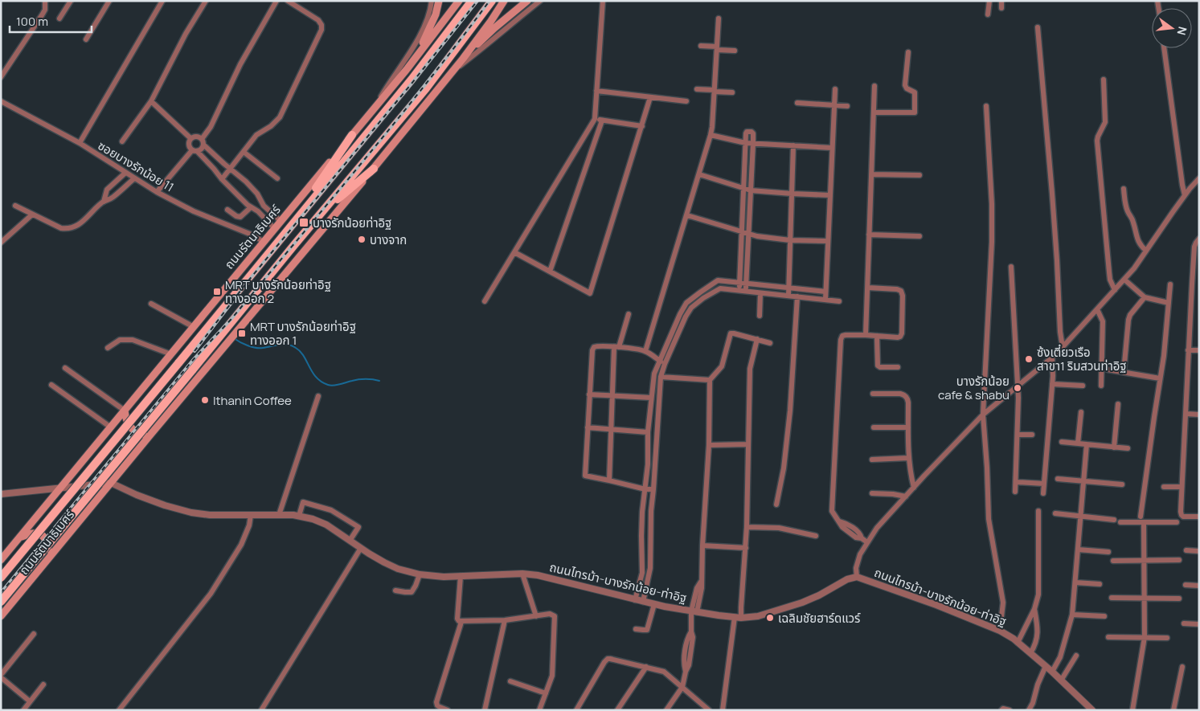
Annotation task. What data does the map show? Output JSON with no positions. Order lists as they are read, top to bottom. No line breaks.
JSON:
{"streets":{"main road":["ถนนรัตนาธิเบศร์"],"street":["ซอยบางรักน้อย 11","ถนนไทรม้า-บางรักน้อย-ท่าอิฐ"]},"crossings":[["ซอยบางรักน้อย 11","ถนนรัตนาธิเบศร์"],["ถนนรัตนาธิเบศร์","ถนนไทรม้า-บางรักน้อย-ท่าอิฐ"]],"places":{"transit":["บางรักน้อยท่าอิฐ","MRT บางรักน้อยท่าอิฐ ทางออก 2","MRT บางรักน้อยท่าอิฐ ทางออก 1"],"other":["บางจาก","ซ้งเตี๋ยวเรือ สาขา1 ริมสวนท่าอิฐ","บางรักน้อย cafe & shabu","Ithanin Coffee","เฉลิมชัยฮาร์ดแวร์"]},"scale_bar":"100 m","north":"right"}
